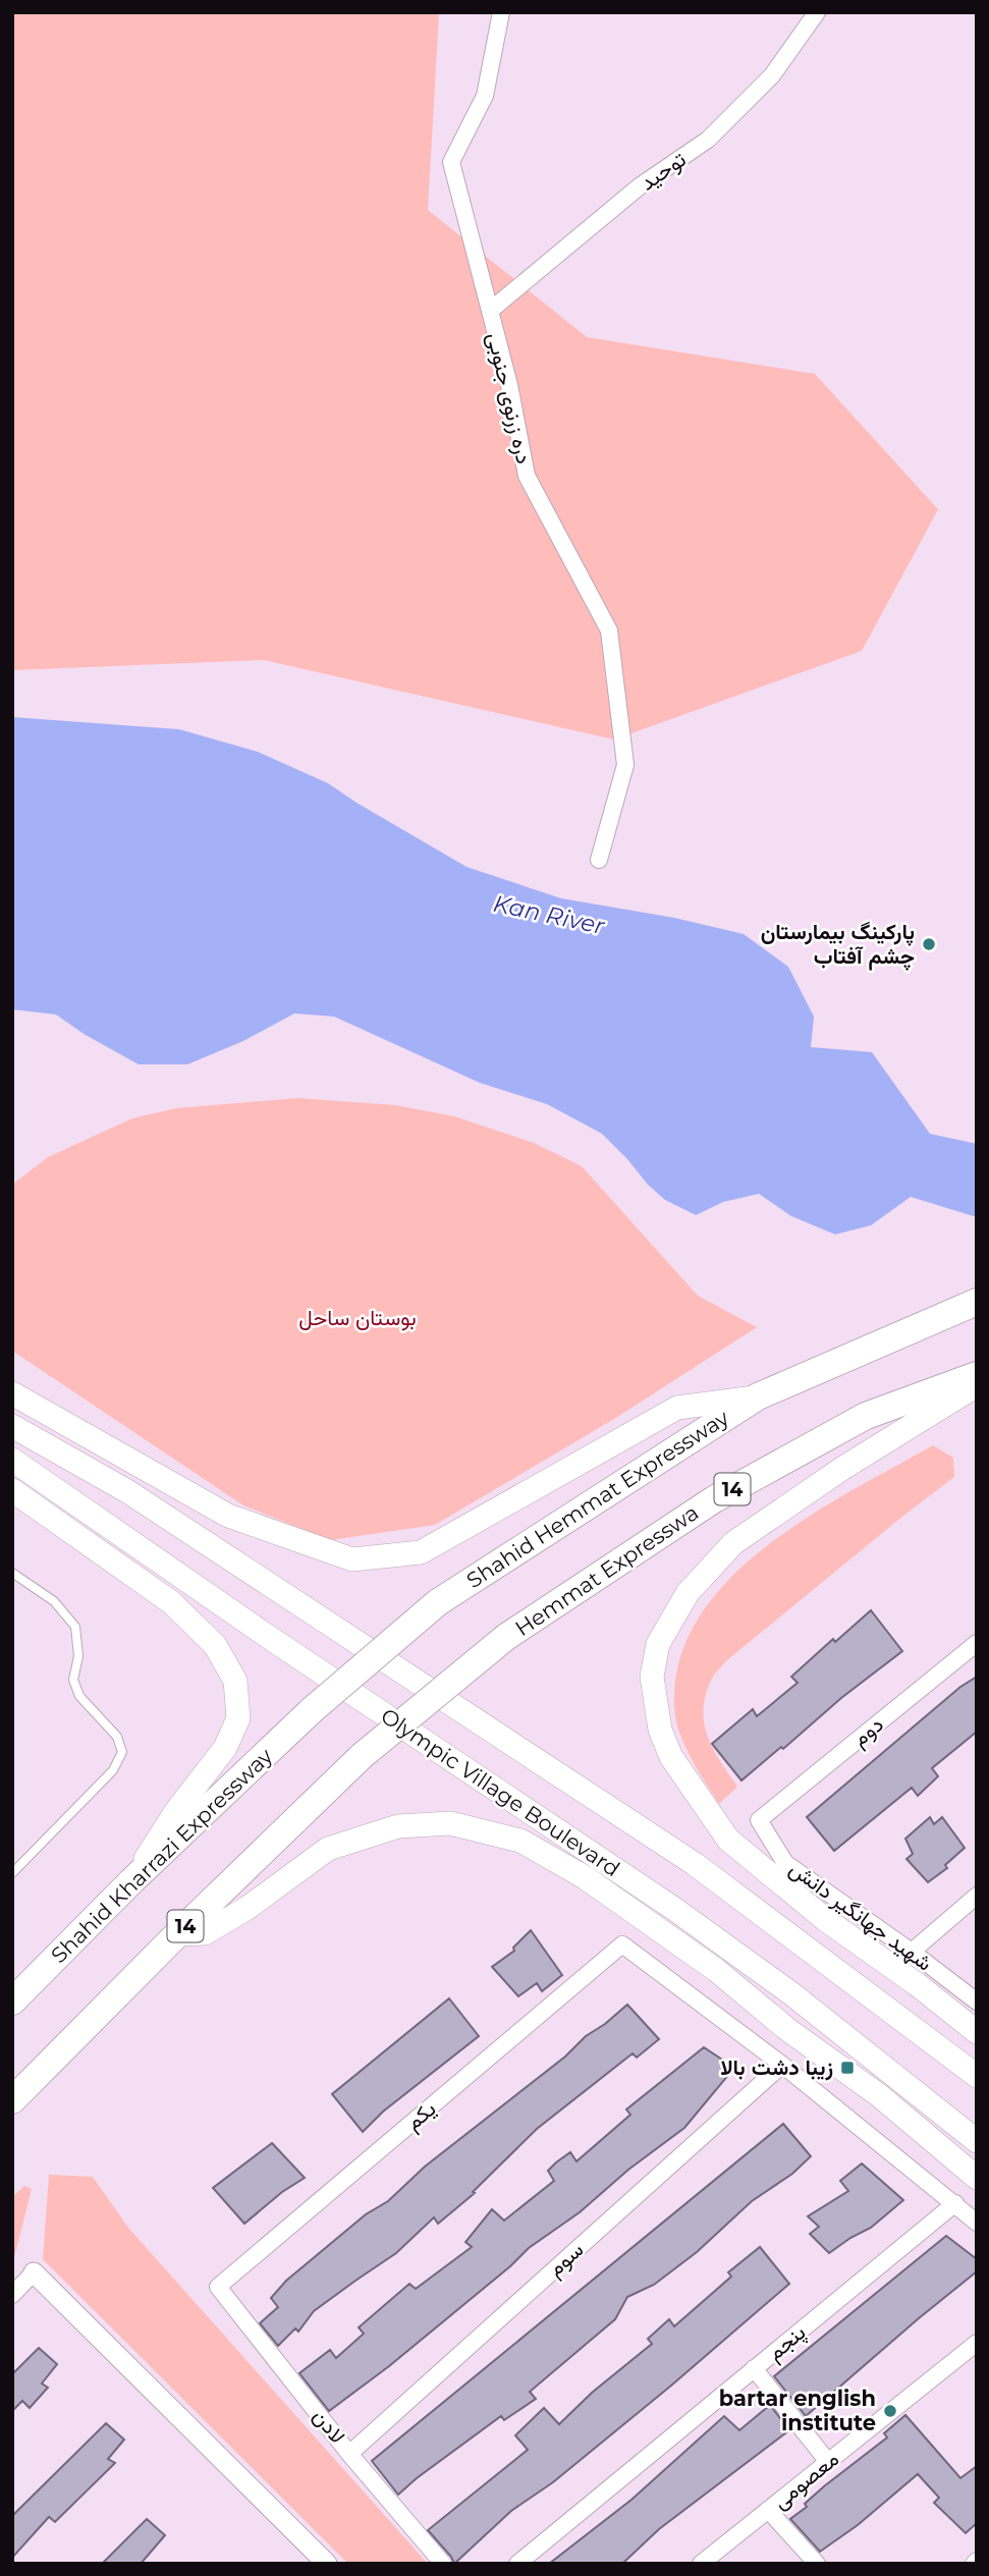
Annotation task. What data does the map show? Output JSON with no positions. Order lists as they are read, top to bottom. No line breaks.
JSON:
{"streets":{"highway":["14","Shahid Hemmat Expressway","Hemmat Expresswa","Shahid Kharrazi Expressway"],"main road":["Olympic Village Boulevard"],"street":["توحید","دره زرنوی جنوبی","دوم","شهید جهانگیر دانش","یکم","سوم","پنجم","لادن","معصومی"]},"crossings":[["توحید","دره زرنوی جنوبی"],["14","Hemmat Expresswa"],["Shahid Hemmat Expressway","Shahid Kharrazi Expressway"],["دوم","شهید جهانگیر دانش"],["یکم","سوم"],["یکم","لادن"],["سوم","لادن"]],"water":["Kan River"],"parks":["بوستان ساحل"],"places":{"other":["پاركينگ بيمارستان چشم آفتاب","bartar english institute"],"transit":["زیبا دشت بالا"]}}
